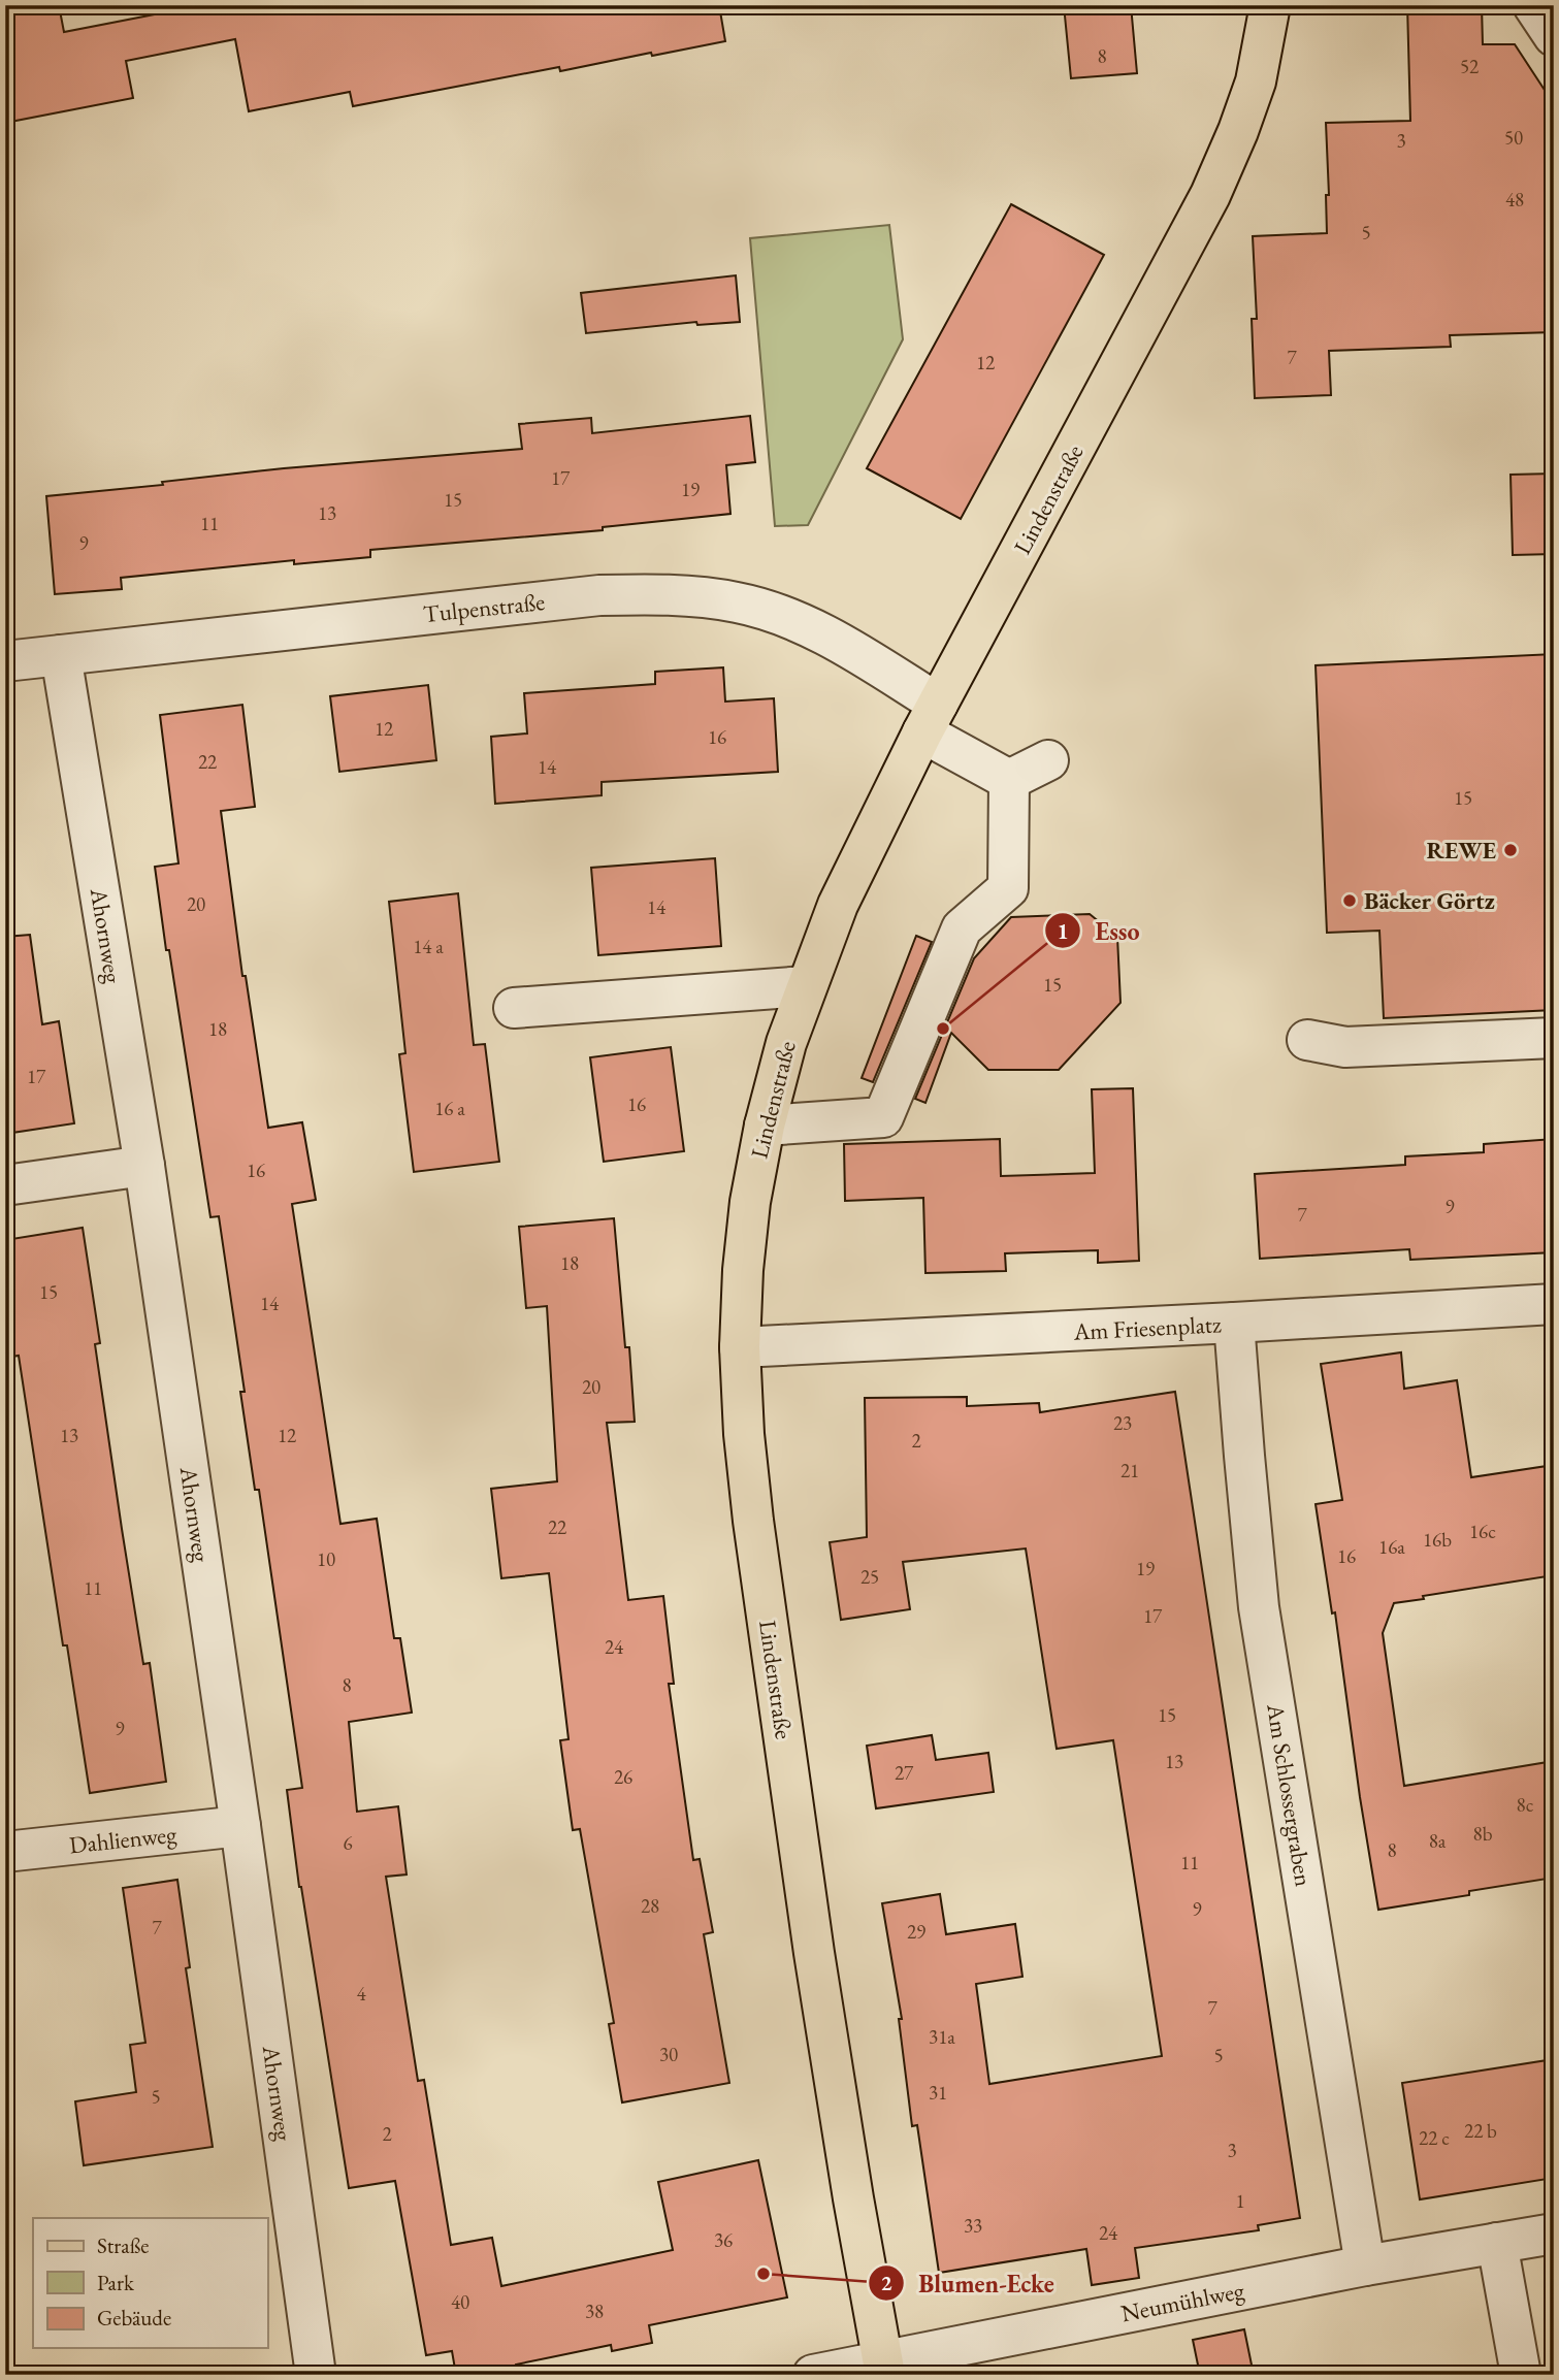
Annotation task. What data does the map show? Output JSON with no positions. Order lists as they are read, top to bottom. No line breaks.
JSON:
{"streets":{"main road":["Lindenstraße"],"street":["Tulpenstraße","Ahornweg","Am Friesenplatz","Am Schlossergraben","Dahlienweg","Neumühlweg"]},"crossings":[["Lindenstraße","Tulpenstraße"],["Lindenstraße","Am Friesenplatz"],["Lindenstraße","Neumühlweg"],["Tulpenstraße","Ahornweg"],["Ahornweg","Dahlienweg"],["Am Friesenplatz","Am Schlossergraben"],["Am Schlossergraben","Neumühlweg"]],"places":["REWE","Bäcker Görtz","Esso","Blumen-Ecke"],"house_numbers":["8","52","50","3","48","5","7","12","17","19","15","13","11","9","12","16","22","14","15","20","14","14 a","15","18","17","16","16 a","16","9","7","18","15","14","20","23","13","12","2","21","22","16c","16b","16a","16","10","19","25","11","17","24","8","15","9","13","27","26","8c","8b","8a","6","8","11","28","9","7","29","4","7","31a","30","5","31","5","22 b","2","22 c","3","1","33","24","36","40","38"],"legend":["Straße","Park","Gebäude"]}
